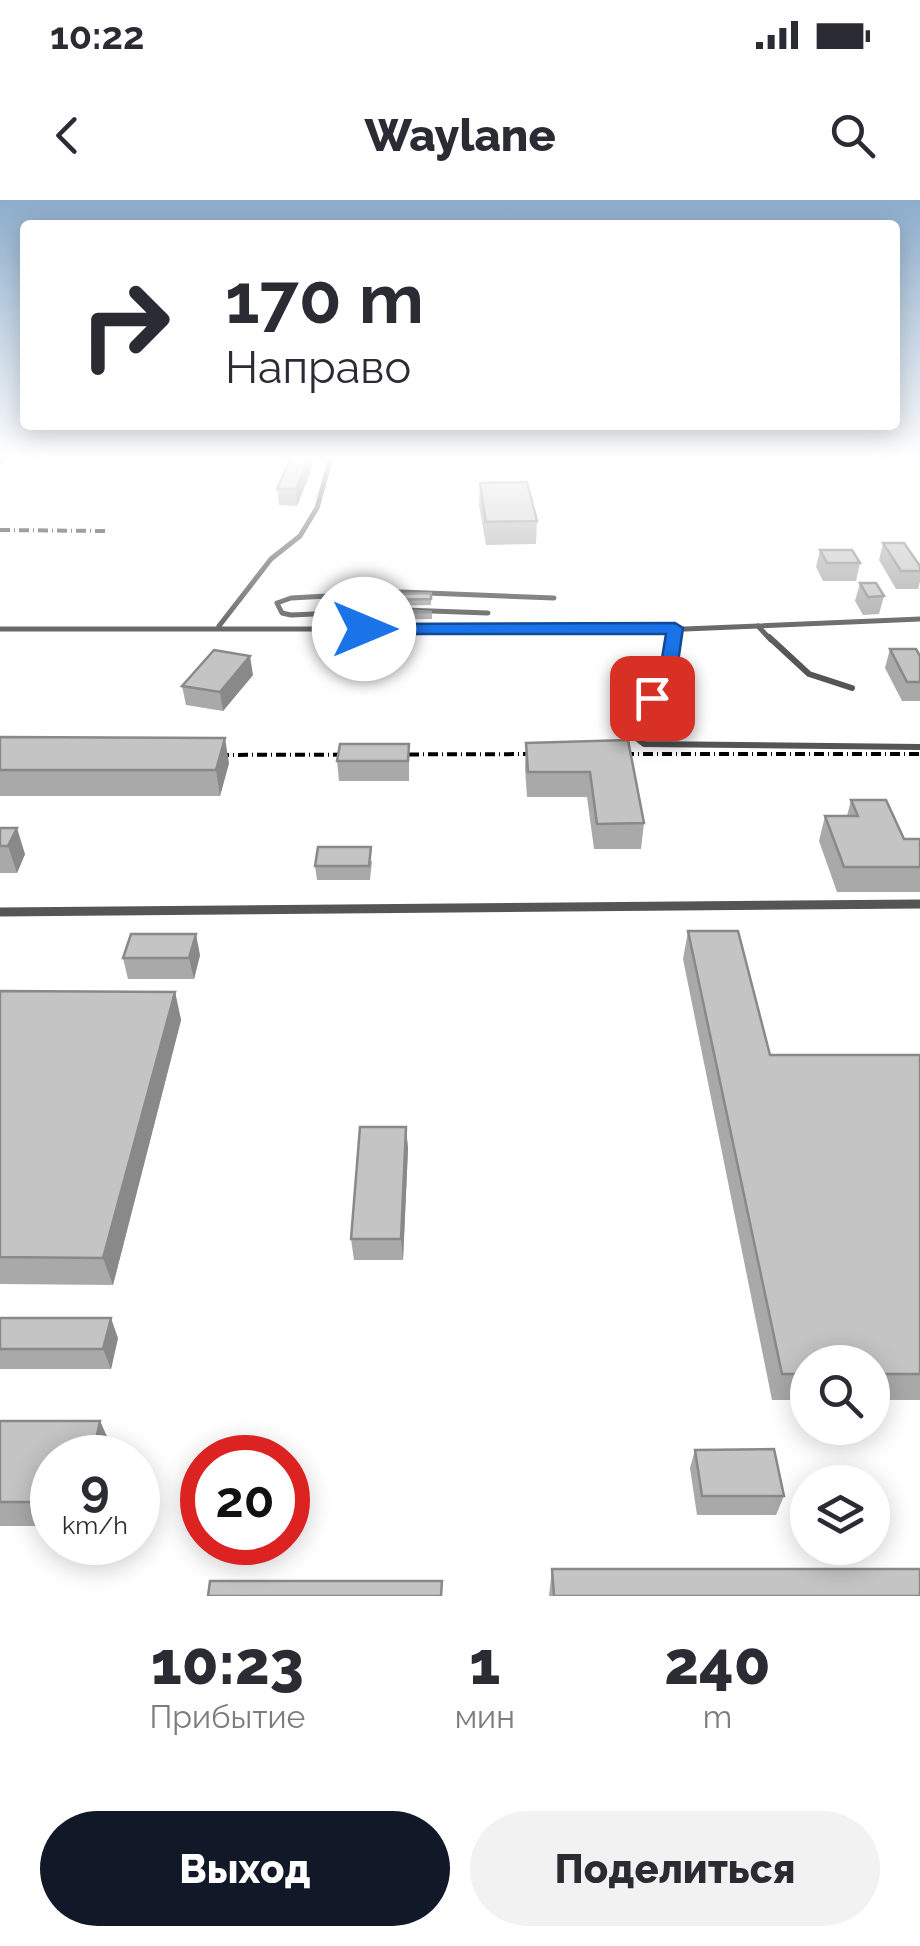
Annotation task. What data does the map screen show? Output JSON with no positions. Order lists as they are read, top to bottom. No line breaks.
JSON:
{"page":{"status":"10:22","header":"Waylane","turn":["170 m","Направо"],"speed":"9 km/h","limit":"20","eta":["10:23","Прибытие","1","мин","240","m"],"buttons":["Выход","Поделиться"]}}
